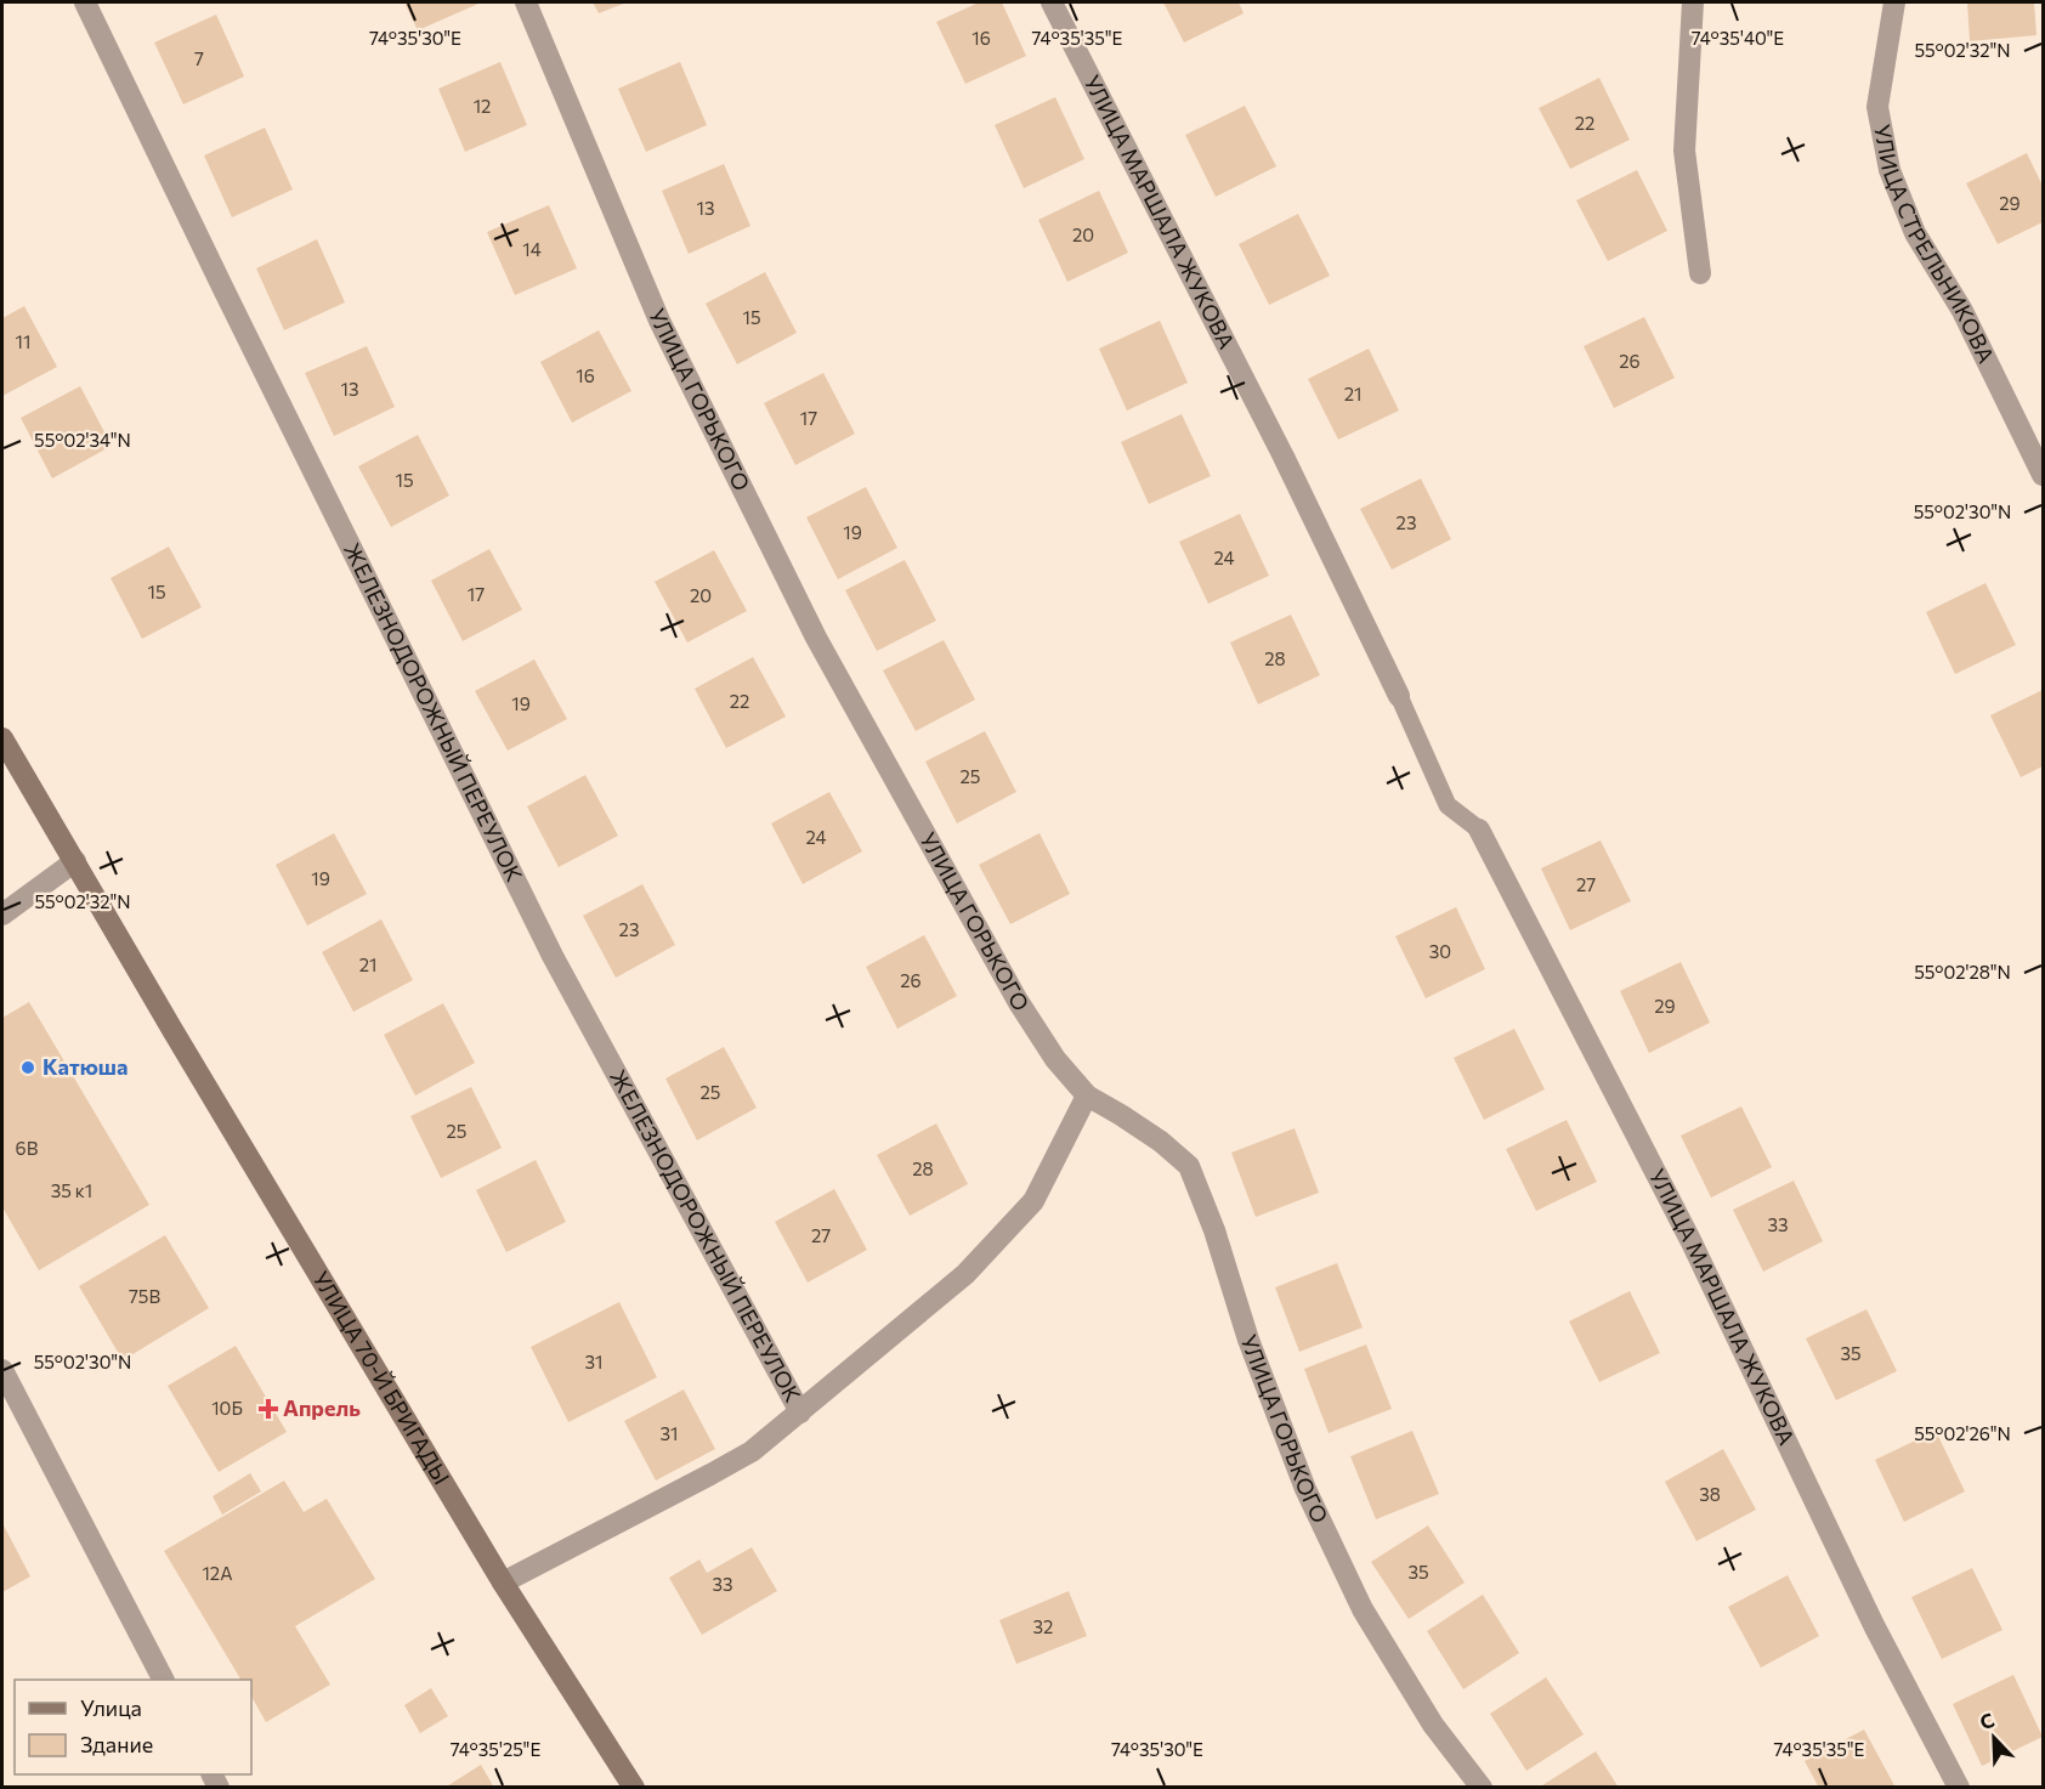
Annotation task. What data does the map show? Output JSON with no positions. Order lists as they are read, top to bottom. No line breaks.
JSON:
{"streets":{"main road":["УЛИЦА 70-Й БРИГАДЫ"],"street":["УЛИЦА МАРШАЛА ЖУКОВА","УЛИЦА СТРЕЛЬНИКОВА","УЛИЦА ГОРЬКОГО","ЖЕЛЕЗНОДОРОЖНЫЙ ПЕРЕУЛОК"]},"places":{"other":["Катюша"],"health":["Апрель"]},"house_numbers":["16","7","12","22","29","13","20","14","15","11","26","16","13","21","17","15","23","19","24","15","17","20","28","22","19","25","24","19","27","23","30","21","26","29","25","25","6В","28","35 к1","33","27","75В","35","31","10Б","31","38","35","12А","33","32"],"legend":["Улица","Здание"],"north":"top left","coordinates":["74°35'30\"E","74°35'35\"E","74°35'40\"E","55°02'32\"N","55°02'34\"N","55°02'30\"N","55°02'28\"N","55°02'26\"N","74°35'25\"E"]}
